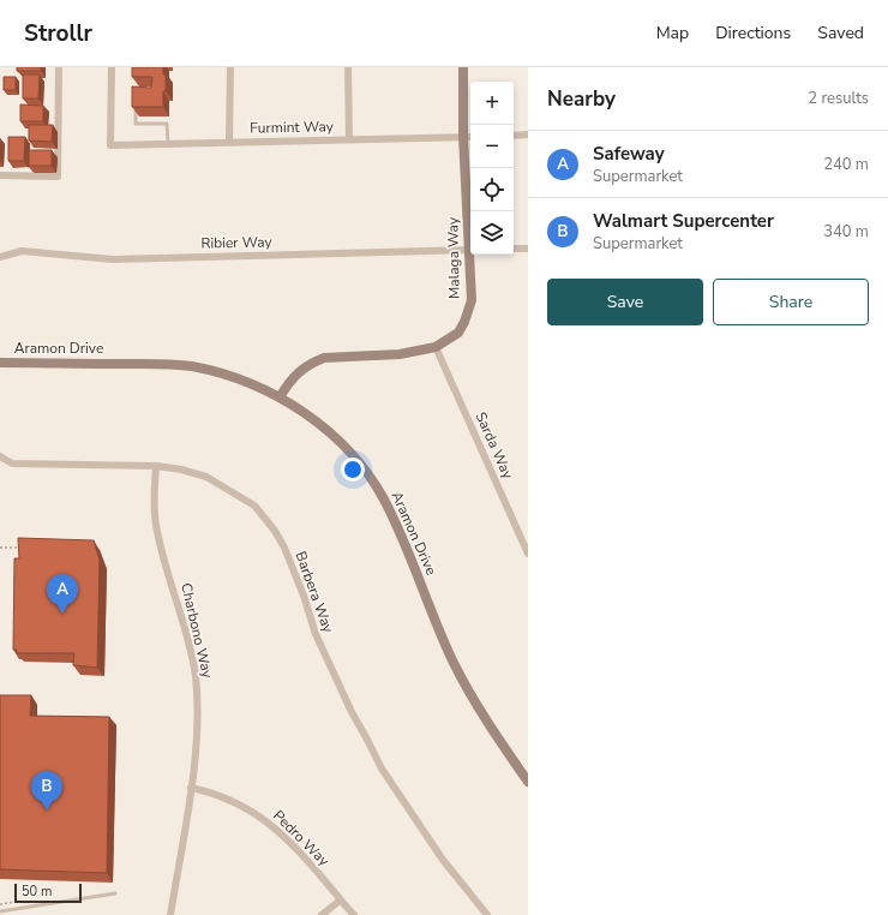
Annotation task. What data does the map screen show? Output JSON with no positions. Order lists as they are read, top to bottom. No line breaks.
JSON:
{"streets":{"street":["Furmint Way","Ribier Way","Malaga Way","Aramon Drive","Sarda Way","Barbera Way","Charbono Way","Pedro Way"]},"crossings":[["Furmint Way","Malaga Way"],["Malaga Way","Aramon Drive"],["Malaga Way","Sarda Way"],["Barbera Way","Charbono Way"],["Charbono Way","Pedro Way"]],"scale_bar":"50 m","page":{"header":"Strollr","nav":["Map","Directions","Saved"],"heading":["Nearby","2 results"],"map_buttons":["+","−"],"list":[{"mark":"A","name":"Safeway","note":"Supermarket","value":"240 m"},{"mark":"B","name":"Walmart Supercenter","note":"Supermarket","value":"340 m"}],"buttons":["Save","Share"],"pins":["A","B"],"scale":"50 m"}}
